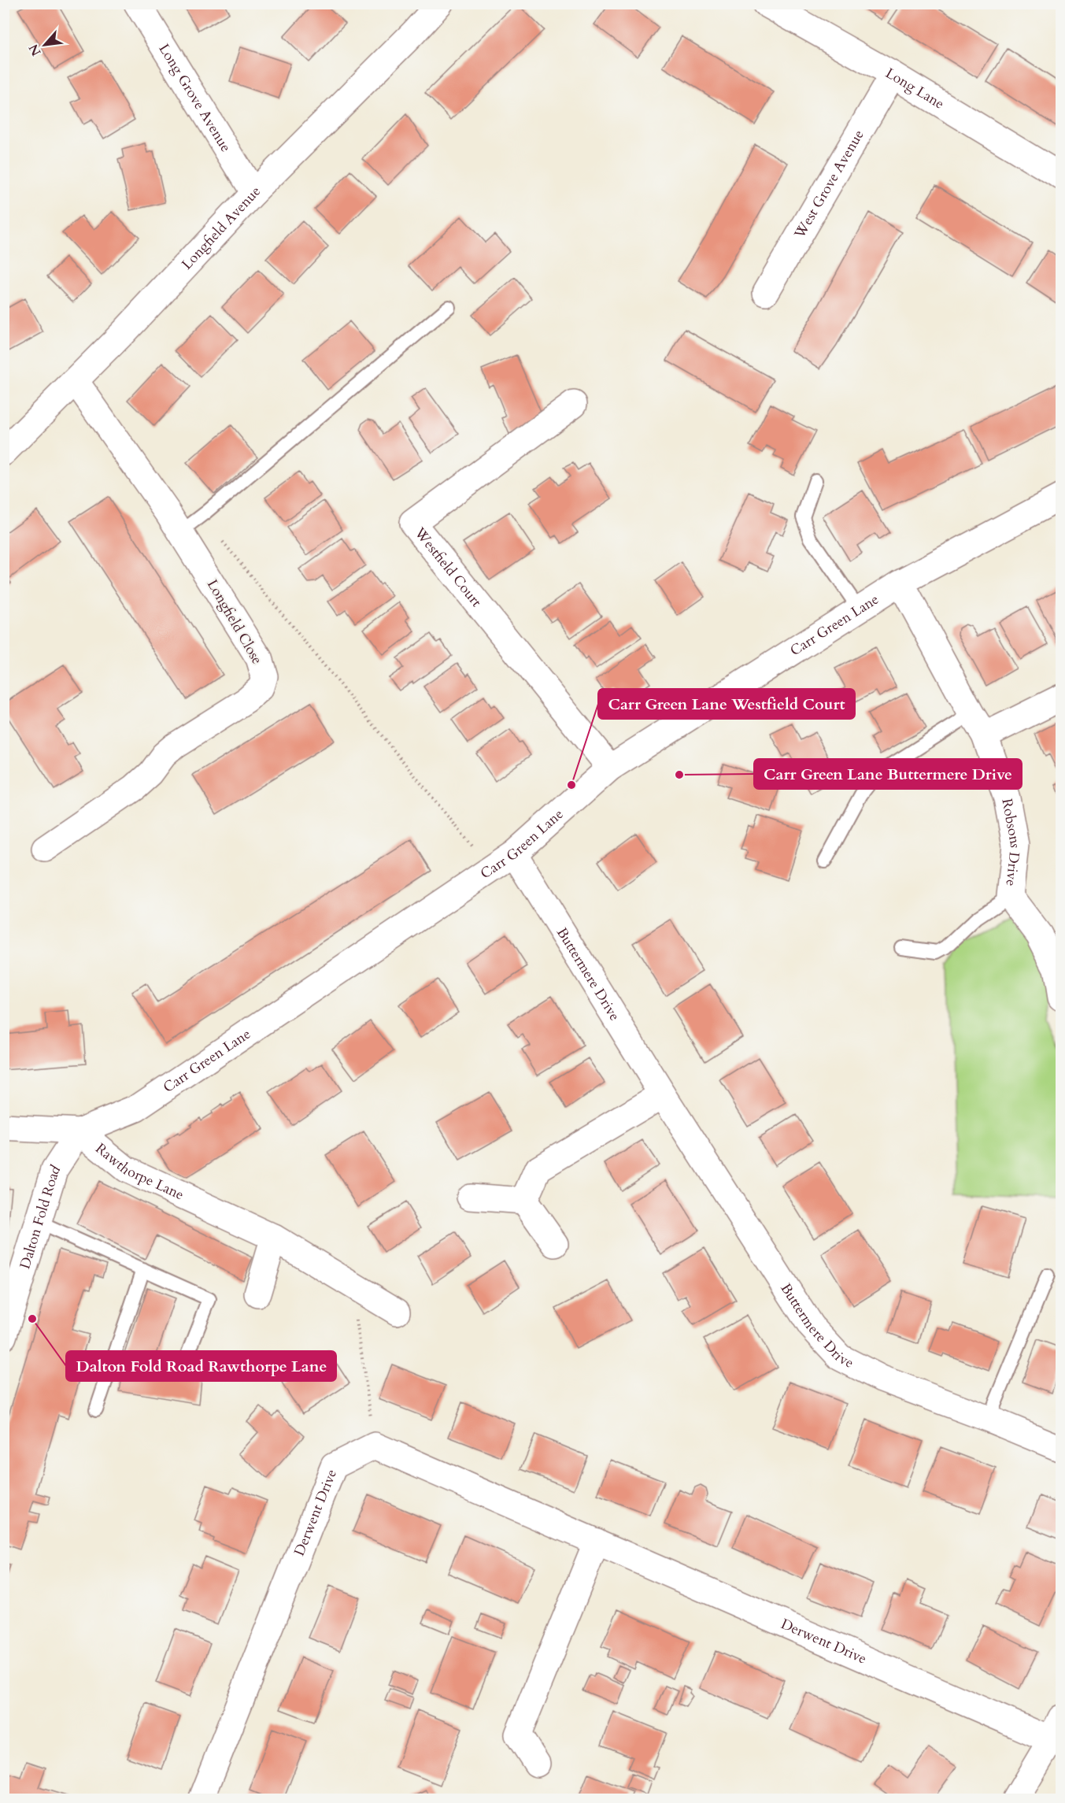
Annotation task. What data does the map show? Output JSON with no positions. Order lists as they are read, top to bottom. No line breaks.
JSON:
{"streets":{"street":["Long Lane","Long Grove Avenue","West Grove Avenue","Longfield Avenue","Westfield Court","Longfield Close","Carr Green Lane","Robsons Drive","Buttermere Drive","Rawthorpe Lane","Dalton Fold Road","Derwent Drive"]},"crossings":[["Long Lane","West Grove Avenue"],["Long Grove Avenue","Longfield Avenue"],["Longfield Avenue","Longfield Close"],["Westfield Court","Carr Green Lane"],["Carr Green Lane","Robsons Drive"],["Carr Green Lane","Buttermere Drive"],["Carr Green Lane","Rawthorpe Lane"],["Carr Green Lane","Dalton Fold Road"],["Rawthorpe Lane","Dalton Fold Road"]],"places":["Carr Green Lane Buttermere Drive","Carr Green Lane Westfield Court","Dalton Fold Road Rawthorpe Lane"],"north":"bottom left"}
